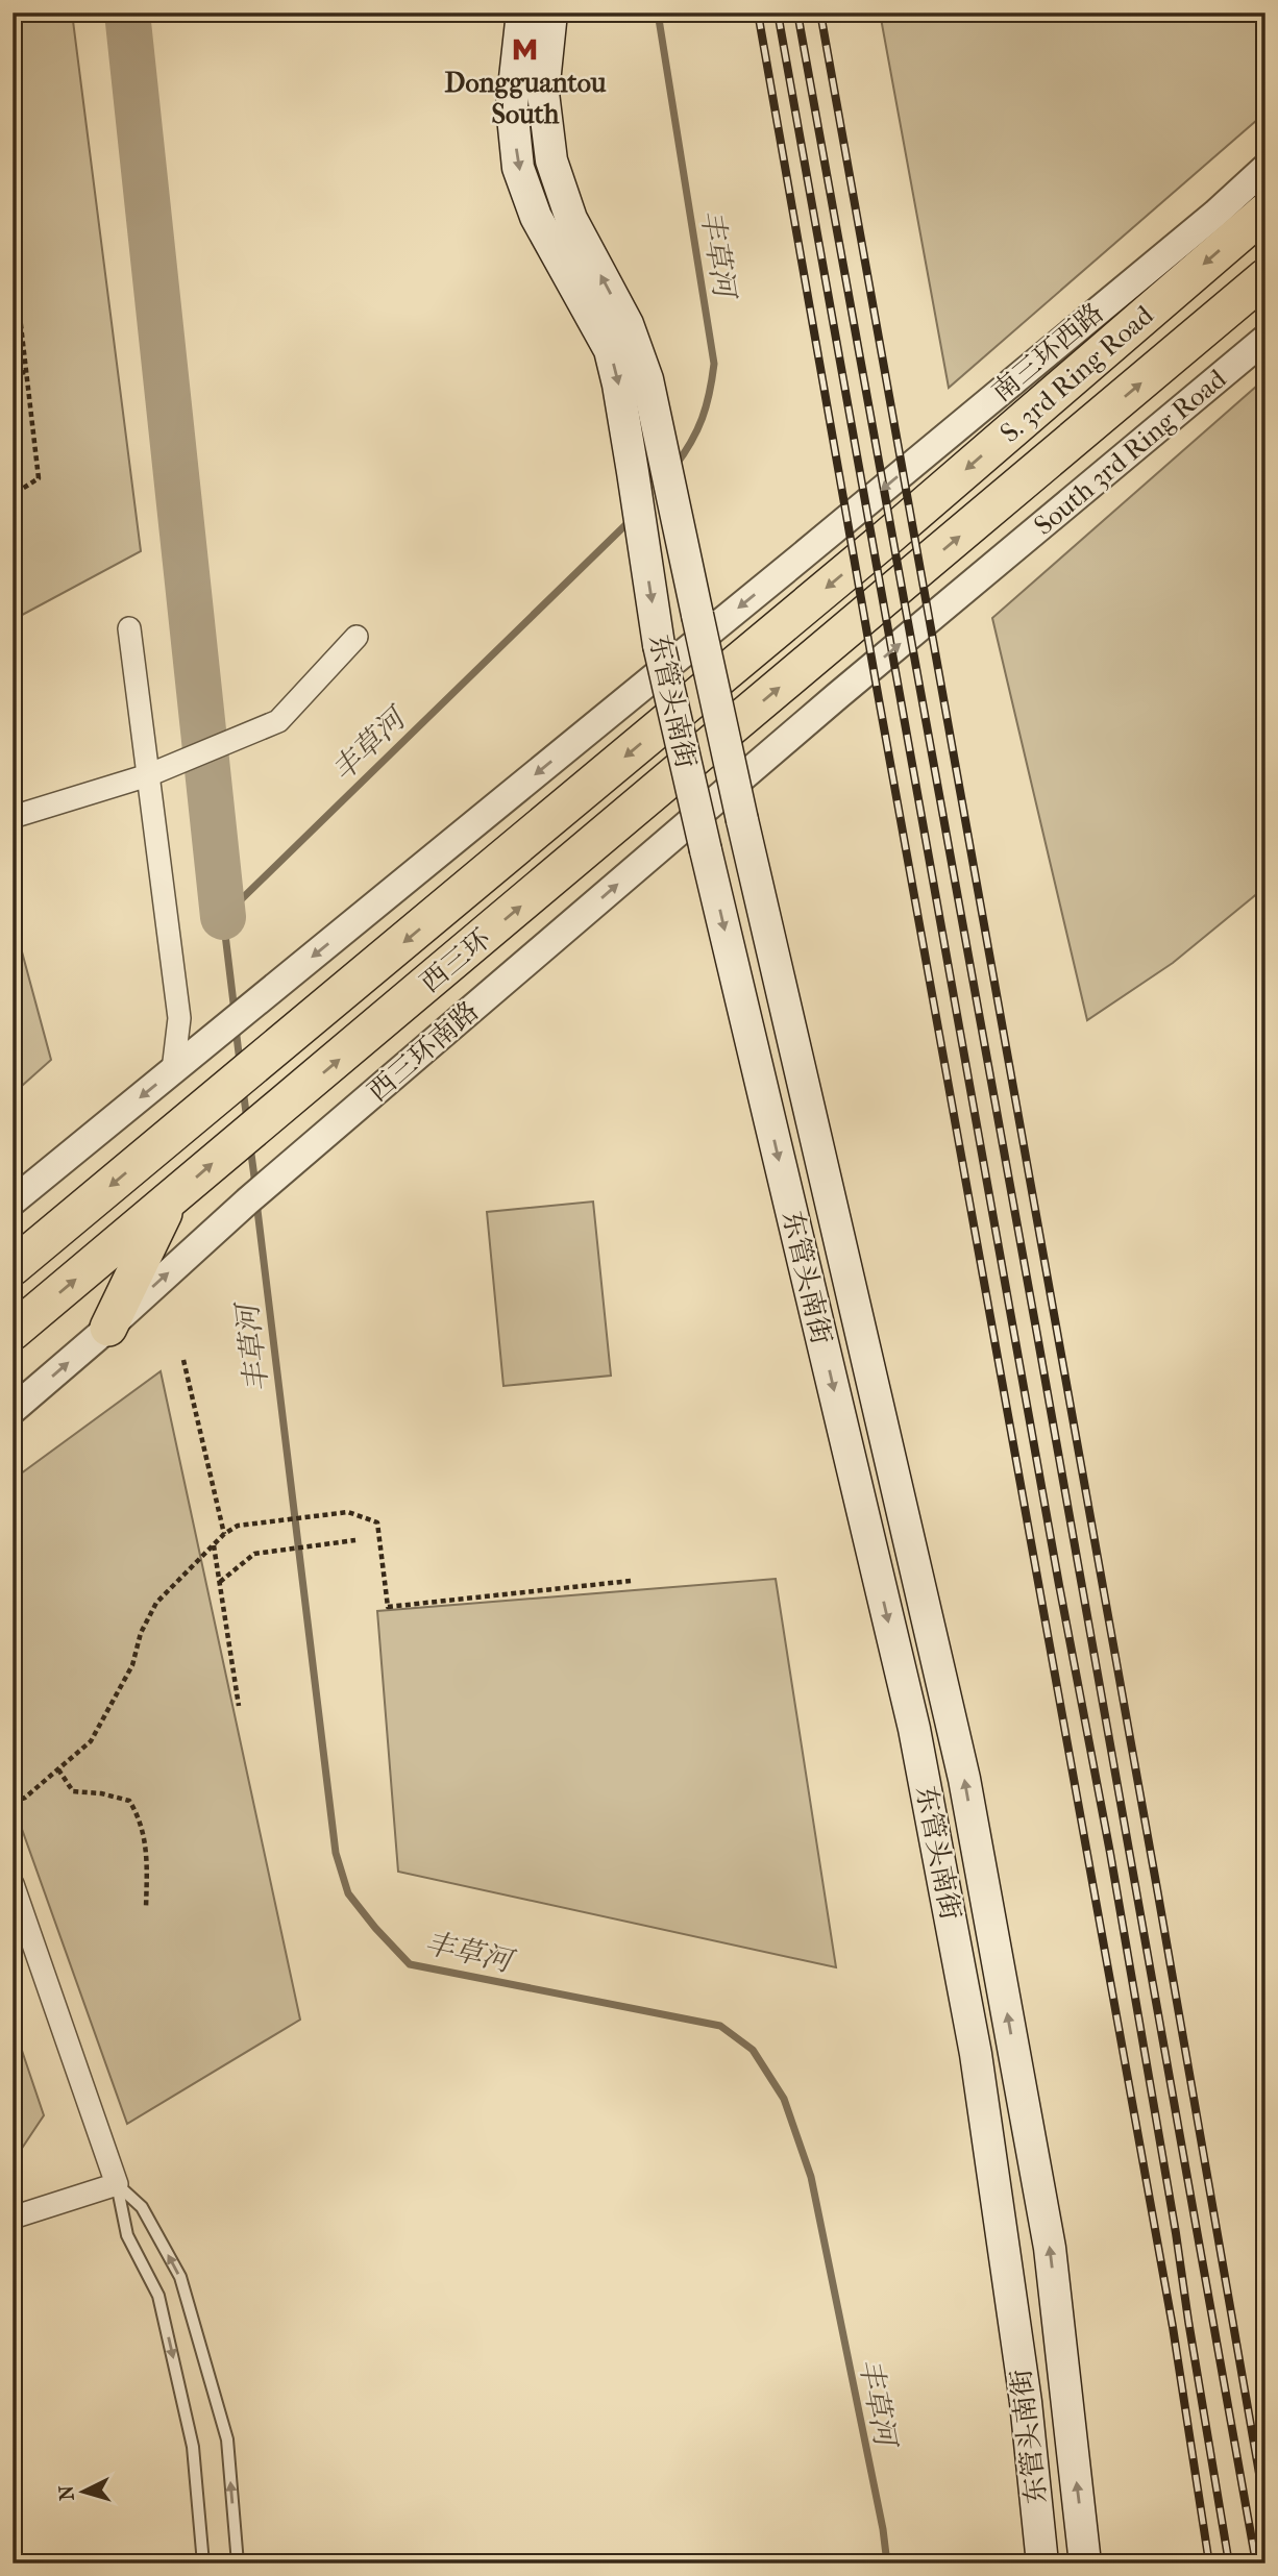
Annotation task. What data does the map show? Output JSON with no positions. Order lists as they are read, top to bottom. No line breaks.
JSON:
{"streets":{"highway":["S. 3rd Ring Road","西三环"],"main road":["东管头南街"],"street":["南三环西路","South 3rd Ring Road","西三环南路"]},"crossings":[["S. 3rd Ring Road","西三环"],["South 3rd Ring Road","西三环南路"]],"one_way":["南三环西路","South 3rd Ring Road","西三环南路"],"water":["丰草河"],"places":{"metro station":["Dongguantou South"]},"north":"left"}
